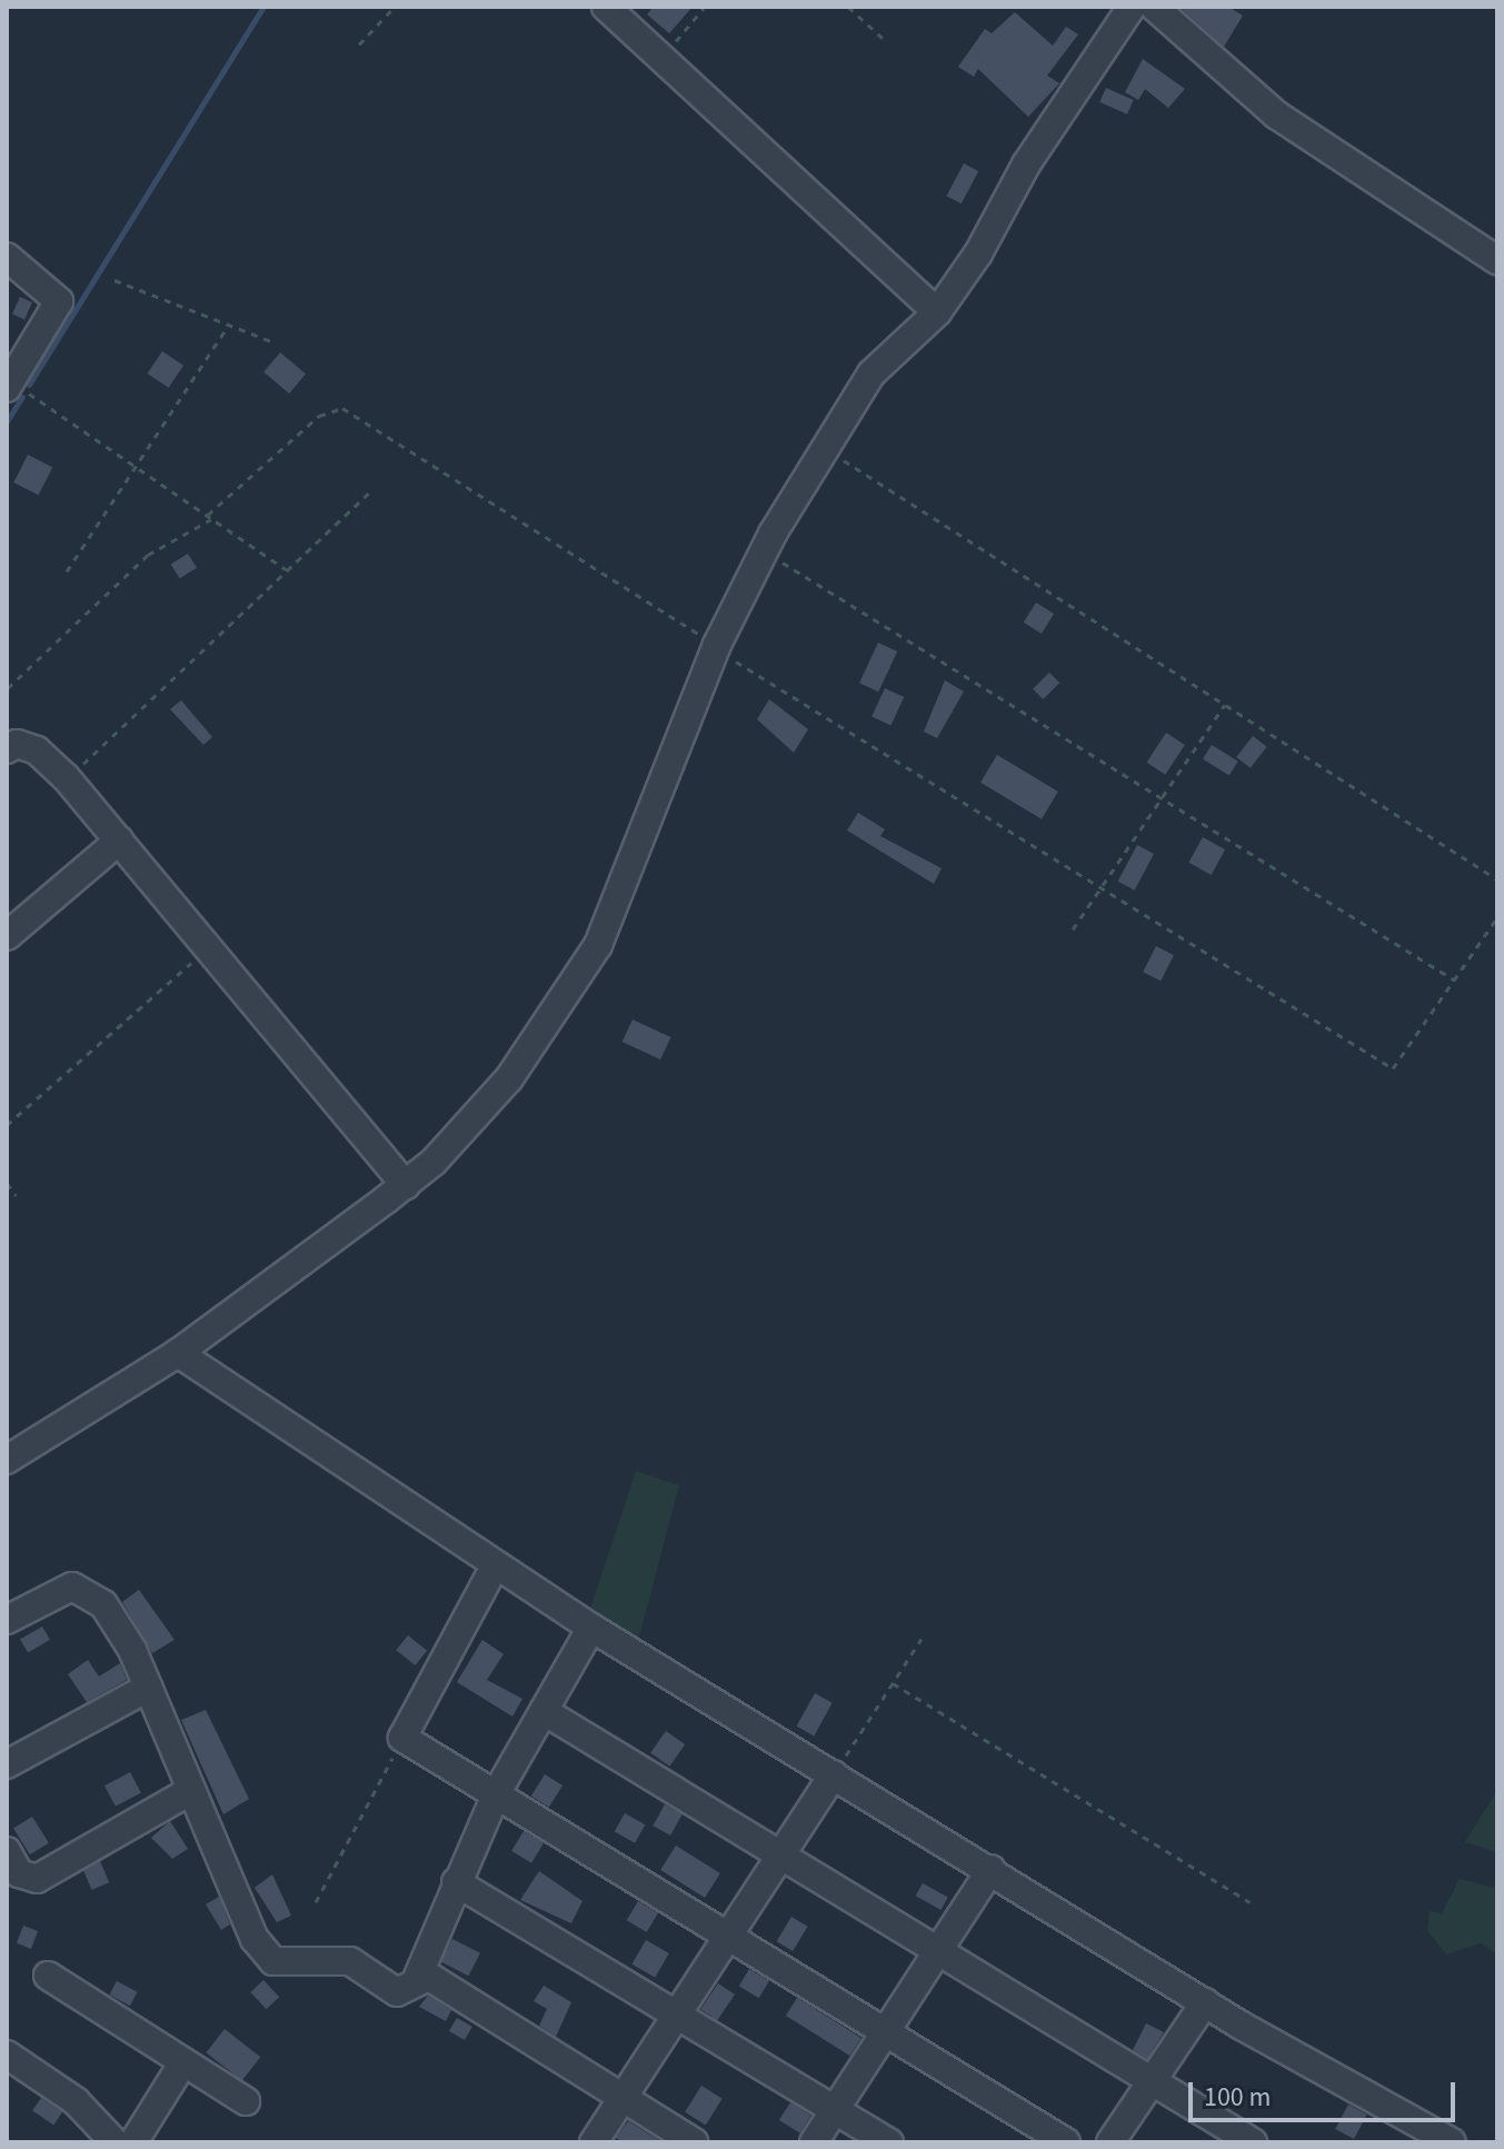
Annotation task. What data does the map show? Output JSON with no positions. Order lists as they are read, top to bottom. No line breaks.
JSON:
{"scale_bar":"100 m"}
